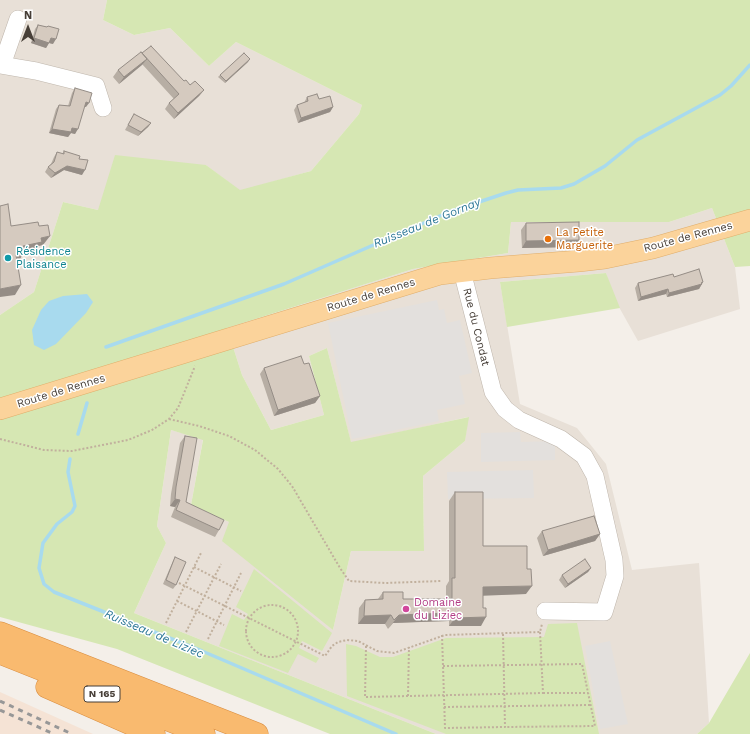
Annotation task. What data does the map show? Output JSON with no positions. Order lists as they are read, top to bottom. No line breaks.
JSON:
{"streets":{"highway":["N 165"],"main road":["Route de Rennes"],"street":["Rue du Condat"]},"crossings":[["Route de Rennes","Rue du Condat"]],"water":["Ruisseau de Gornay","Ruisseau de Liziec"],"places":["La Petite Marguerite","Résidence Plaisance","Domaine du Liziec"],"north":"top"}
